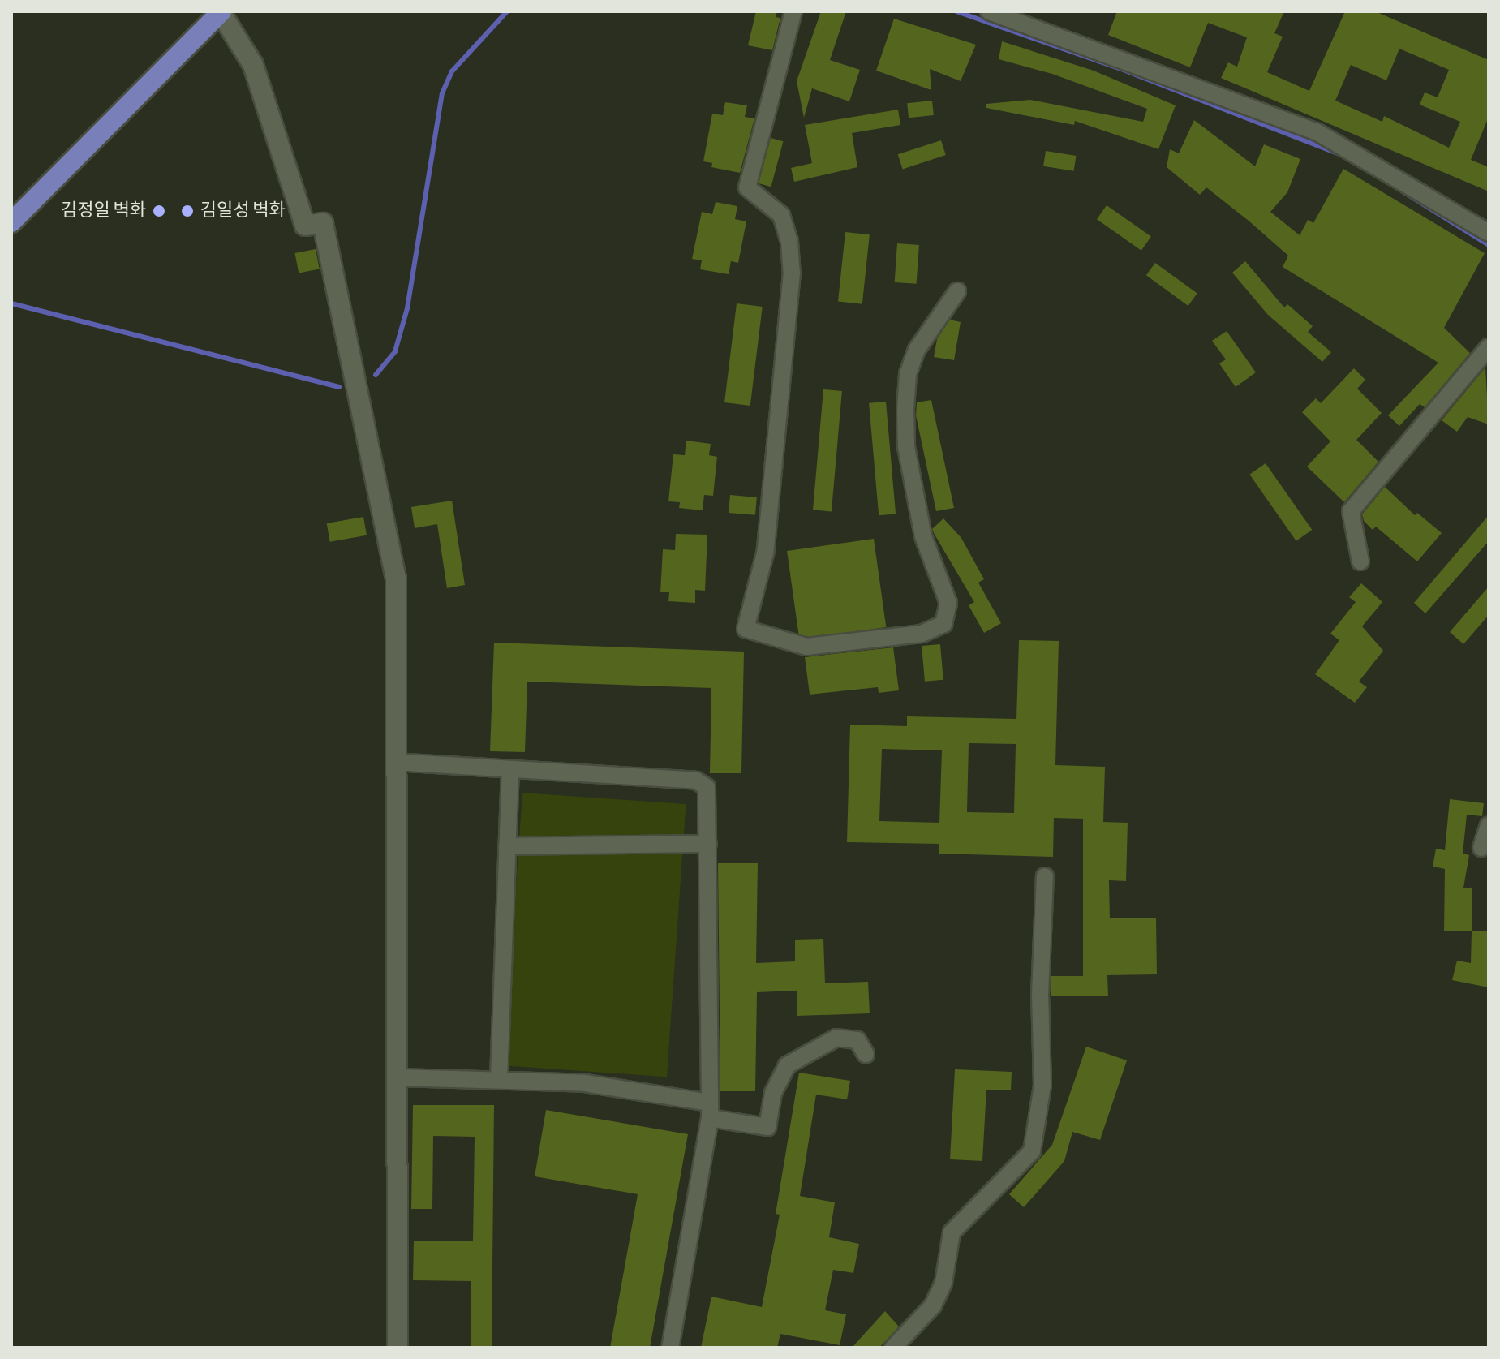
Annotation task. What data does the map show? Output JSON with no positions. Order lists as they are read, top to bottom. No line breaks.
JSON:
{"places":["김정일 벽화","김일성 벽화"]}
